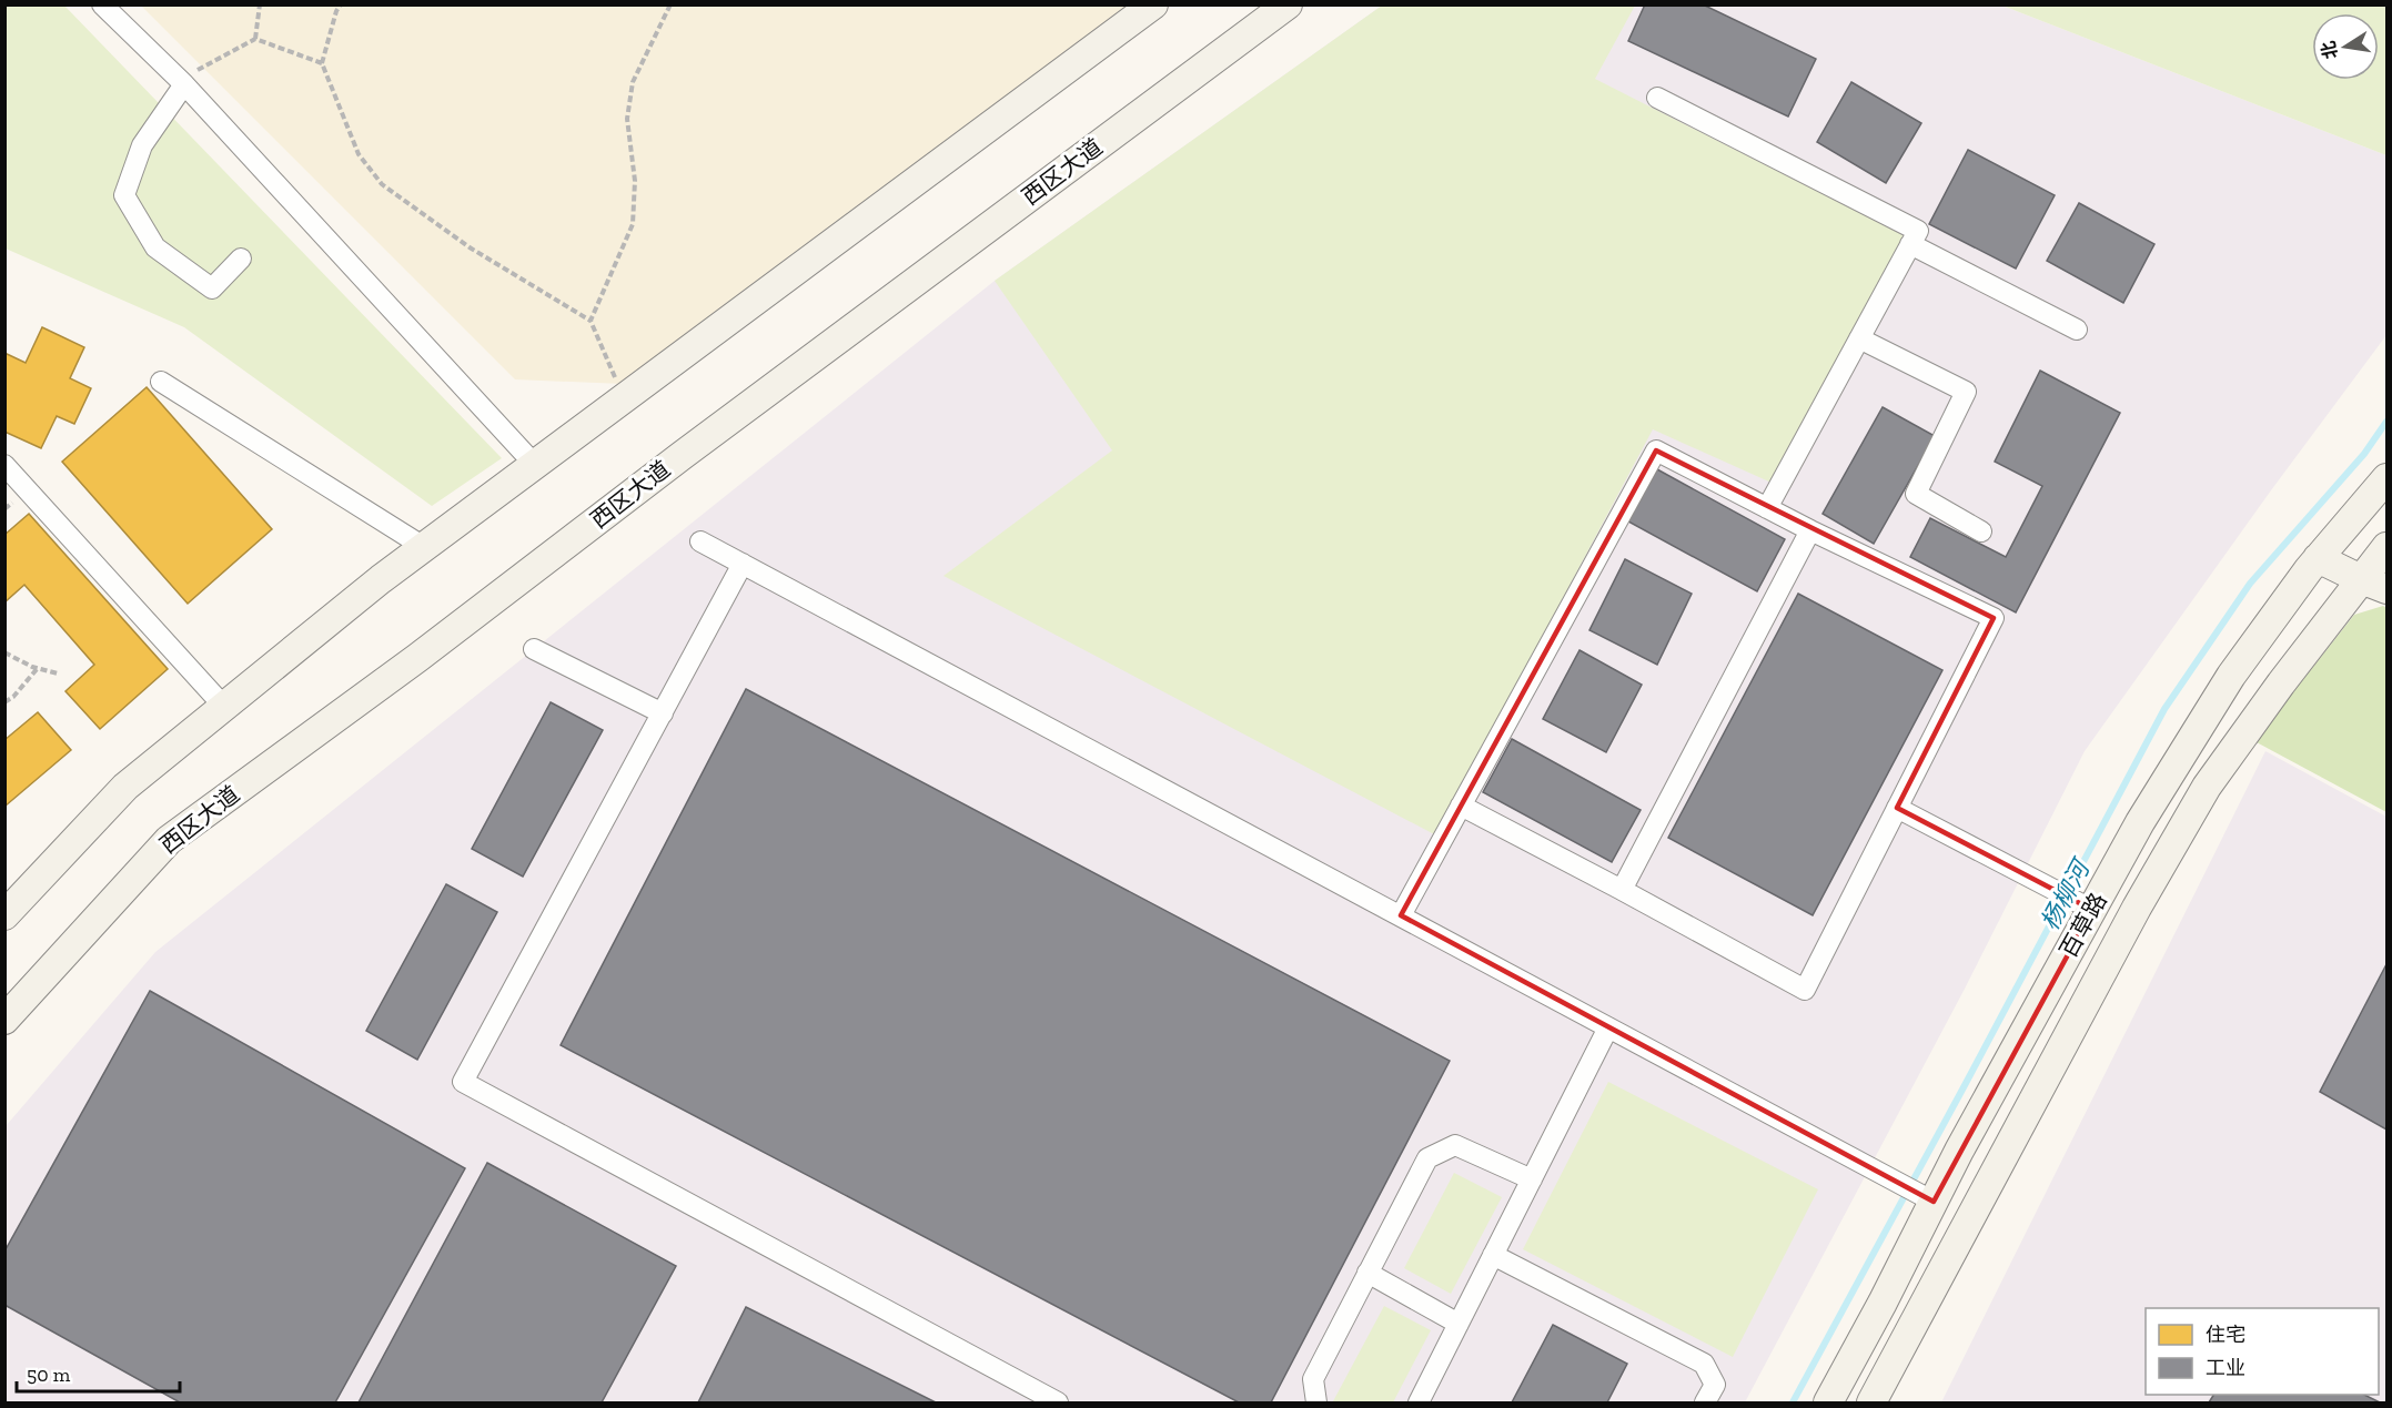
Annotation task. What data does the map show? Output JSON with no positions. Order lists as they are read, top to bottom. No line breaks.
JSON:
{"streets":{"main road":["西区大道","百草路"]},"water":["杨柳河"],"legend":["住宅","工业"],"scale_bar":"50 m","north":"left"}
